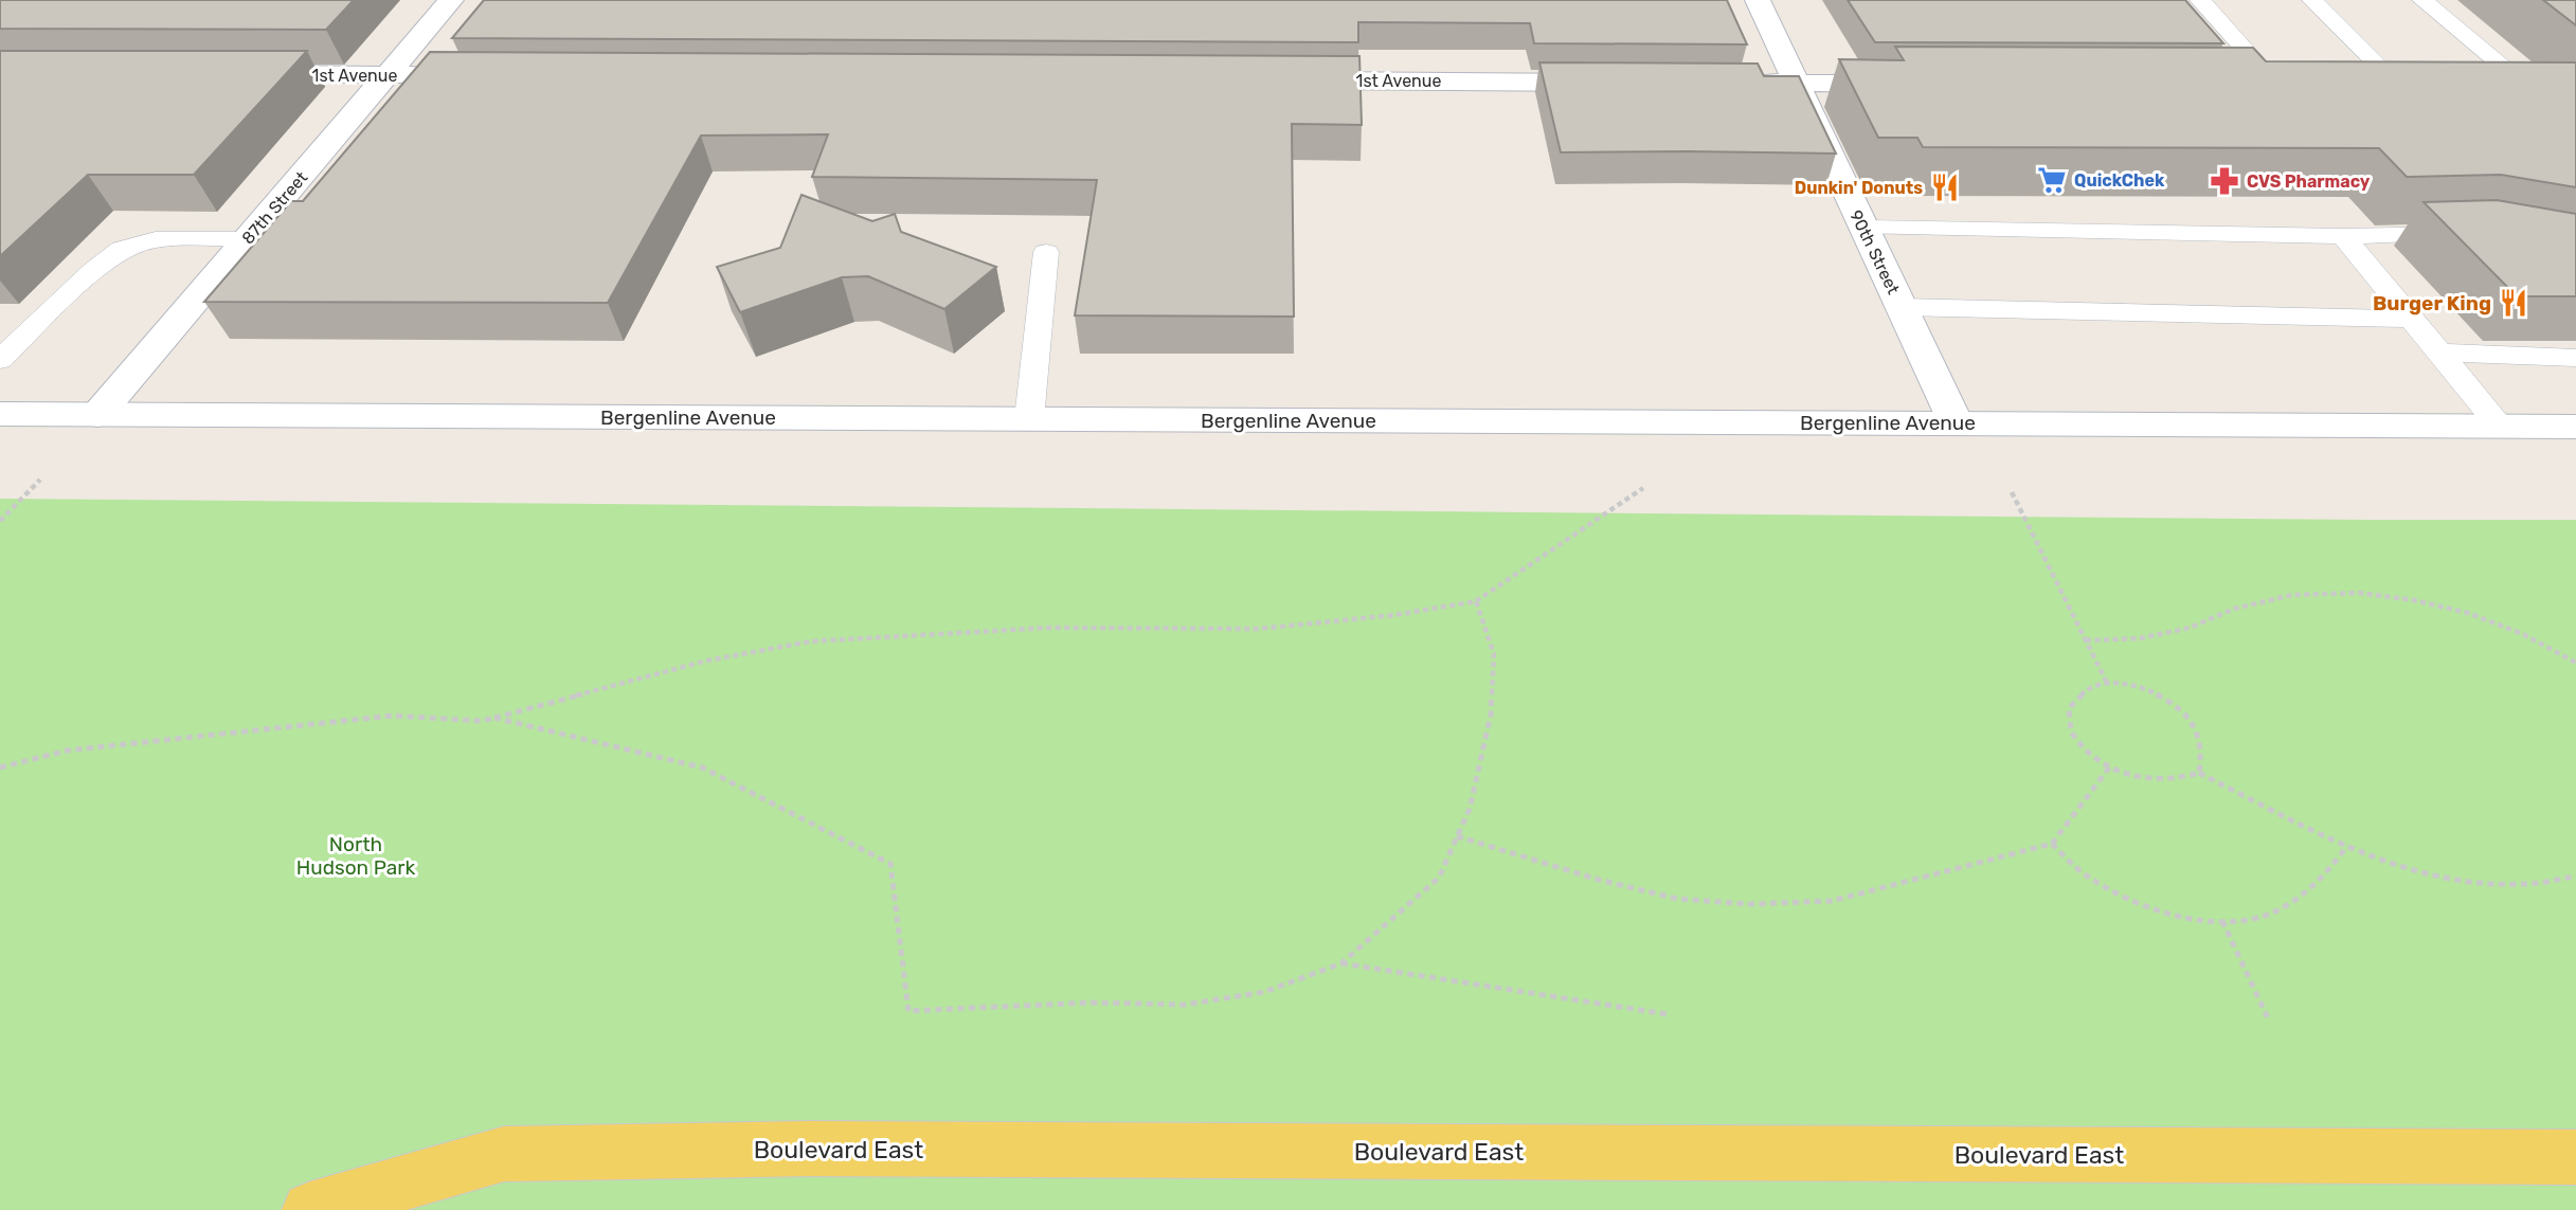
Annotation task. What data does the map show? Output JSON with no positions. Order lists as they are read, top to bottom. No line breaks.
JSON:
{"streets":{"main road":["Boulevard East"],"street":["1st Avenue","87th Street","90th Street","Bergenline Avenue"]},"crossings":[["1st Avenue","87th Street"],["87th Street","Bergenline Avenue"],["90th Street","Bergenline Avenue"]],"parks":["North Hudson Park"],"places":{"supermarket":["QuickChek"],"pharmacy":["CVS Pharmacy"],"restaurant":["Dunkin' Donuts","Burger King"]}}
